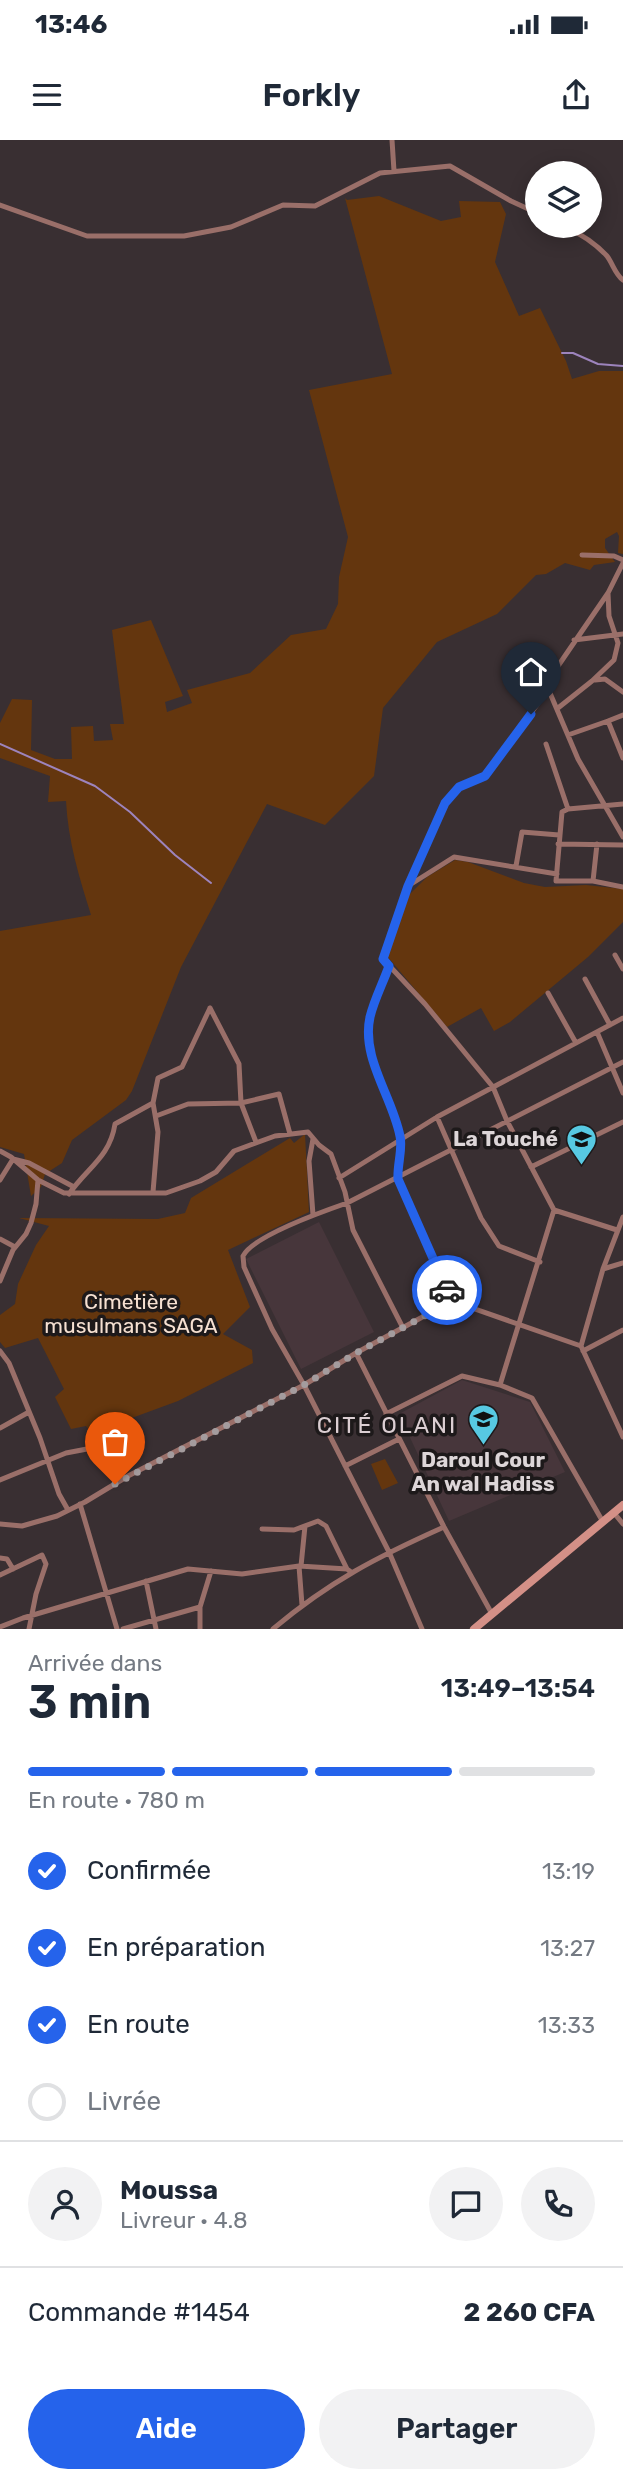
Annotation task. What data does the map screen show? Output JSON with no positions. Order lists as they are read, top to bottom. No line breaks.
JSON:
{"districts":["CITÉ OLANI"],"parks":["Cimetière musulmans SAGA"],"places":{"school or university":["La Touché","Daroul Cour An wal Hadiss"]},"page":{"status":"13:46","header":"Forkly","heading":["3 min","Arrivée dans","13:49–13:54"],"panel":["Moussa","Livreur · 4.8","Commande #1454","2 260 CFA"],"bar":"En route · 780 m","list":[["Confirmée","13:19"],["En préparation","13:27"],["En route","13:33"],"Livrée"],"buttons":["Aide","Partager"]}}
